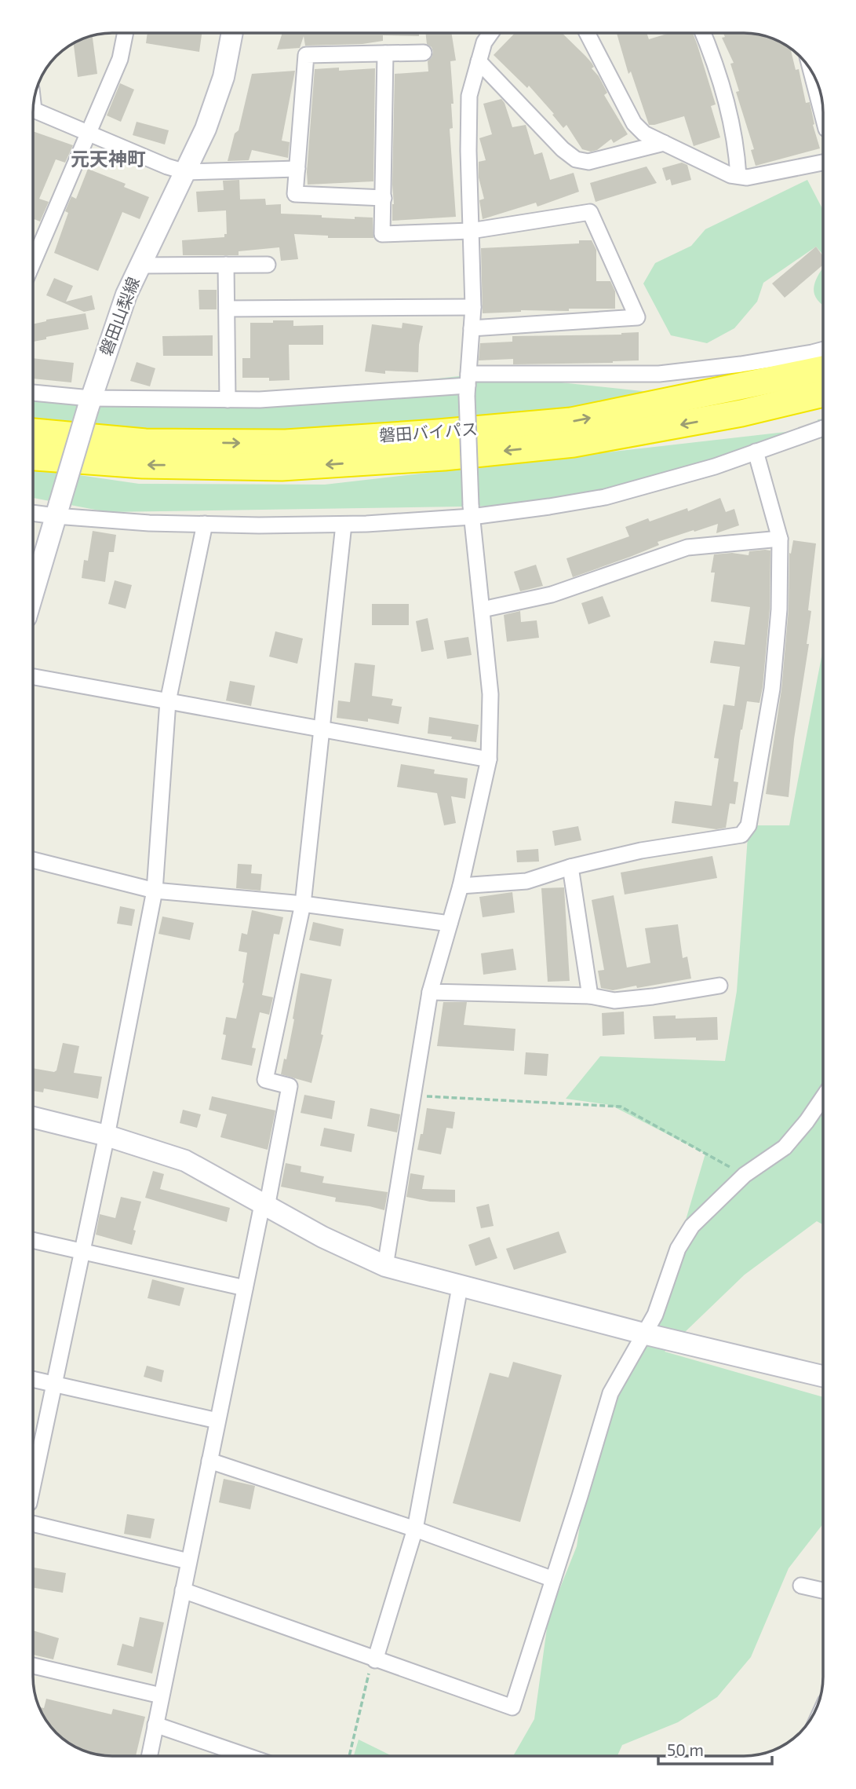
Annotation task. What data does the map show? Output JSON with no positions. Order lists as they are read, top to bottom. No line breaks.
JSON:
{"streets":{"highway":["磐田バイパス"],"street":["磐田山梨線"]},"districts":["元天神町"],"scale_bar":"50 m"}
